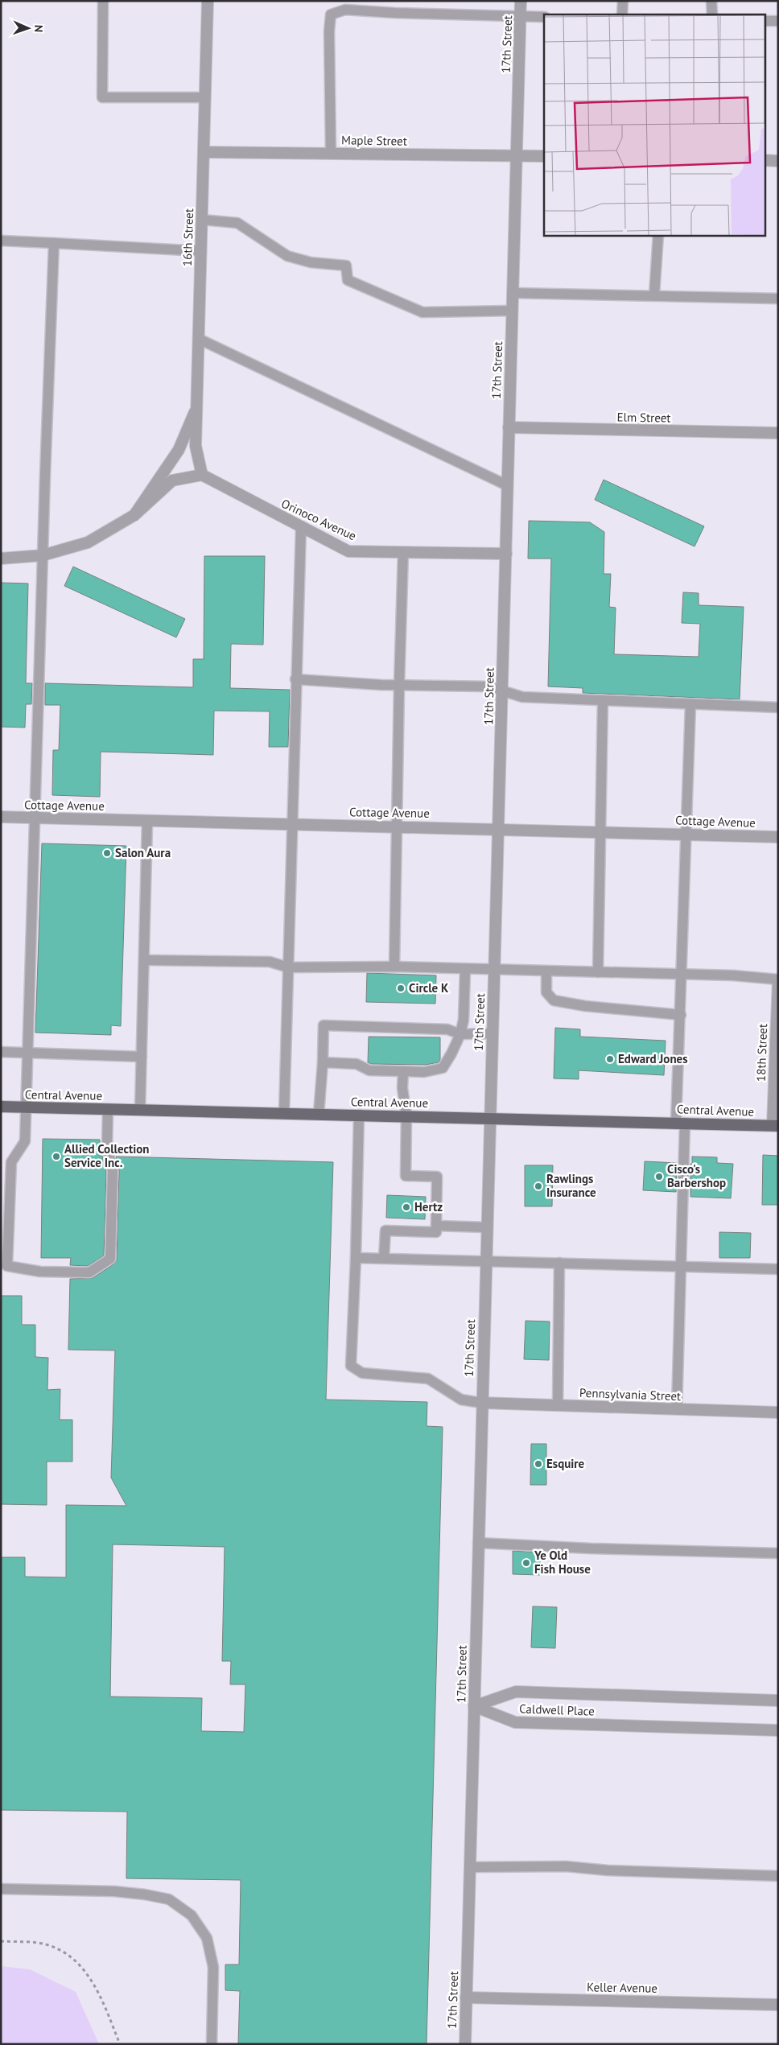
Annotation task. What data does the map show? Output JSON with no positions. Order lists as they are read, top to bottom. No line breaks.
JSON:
{"streets":{"main road":["Central Avenue"],"street":["17th Street","Maple Street","16th Street","Elm Street","Orinoco Avenue","Cottage Avenue","18th Street","Pennsylvania Street","Caldwell Place","Keller Avenue"]},"crossings":[["17th Street","Maple Street"],["17th Street","Elm Street"],["17th Street","Orinoco Avenue"],["17th Street","Cottage Avenue"],["17th Street","Central Avenue"],["17th Street","Pennsylvania Street"],["17th Street","Caldwell Place"],["17th Street","Keller Avenue"],["Maple Street","16th Street"],["16th Street","Orinoco Avenue"],["18th Street","Central Avenue"]],"places":["Salon Aura","Circle K","Edward Jones","Allied Collection Service Inc.","Cisco's Barbershop","Rawlings Insurance","Hertz","Esquire","Ye Old Fish House"],"north":"right"}
